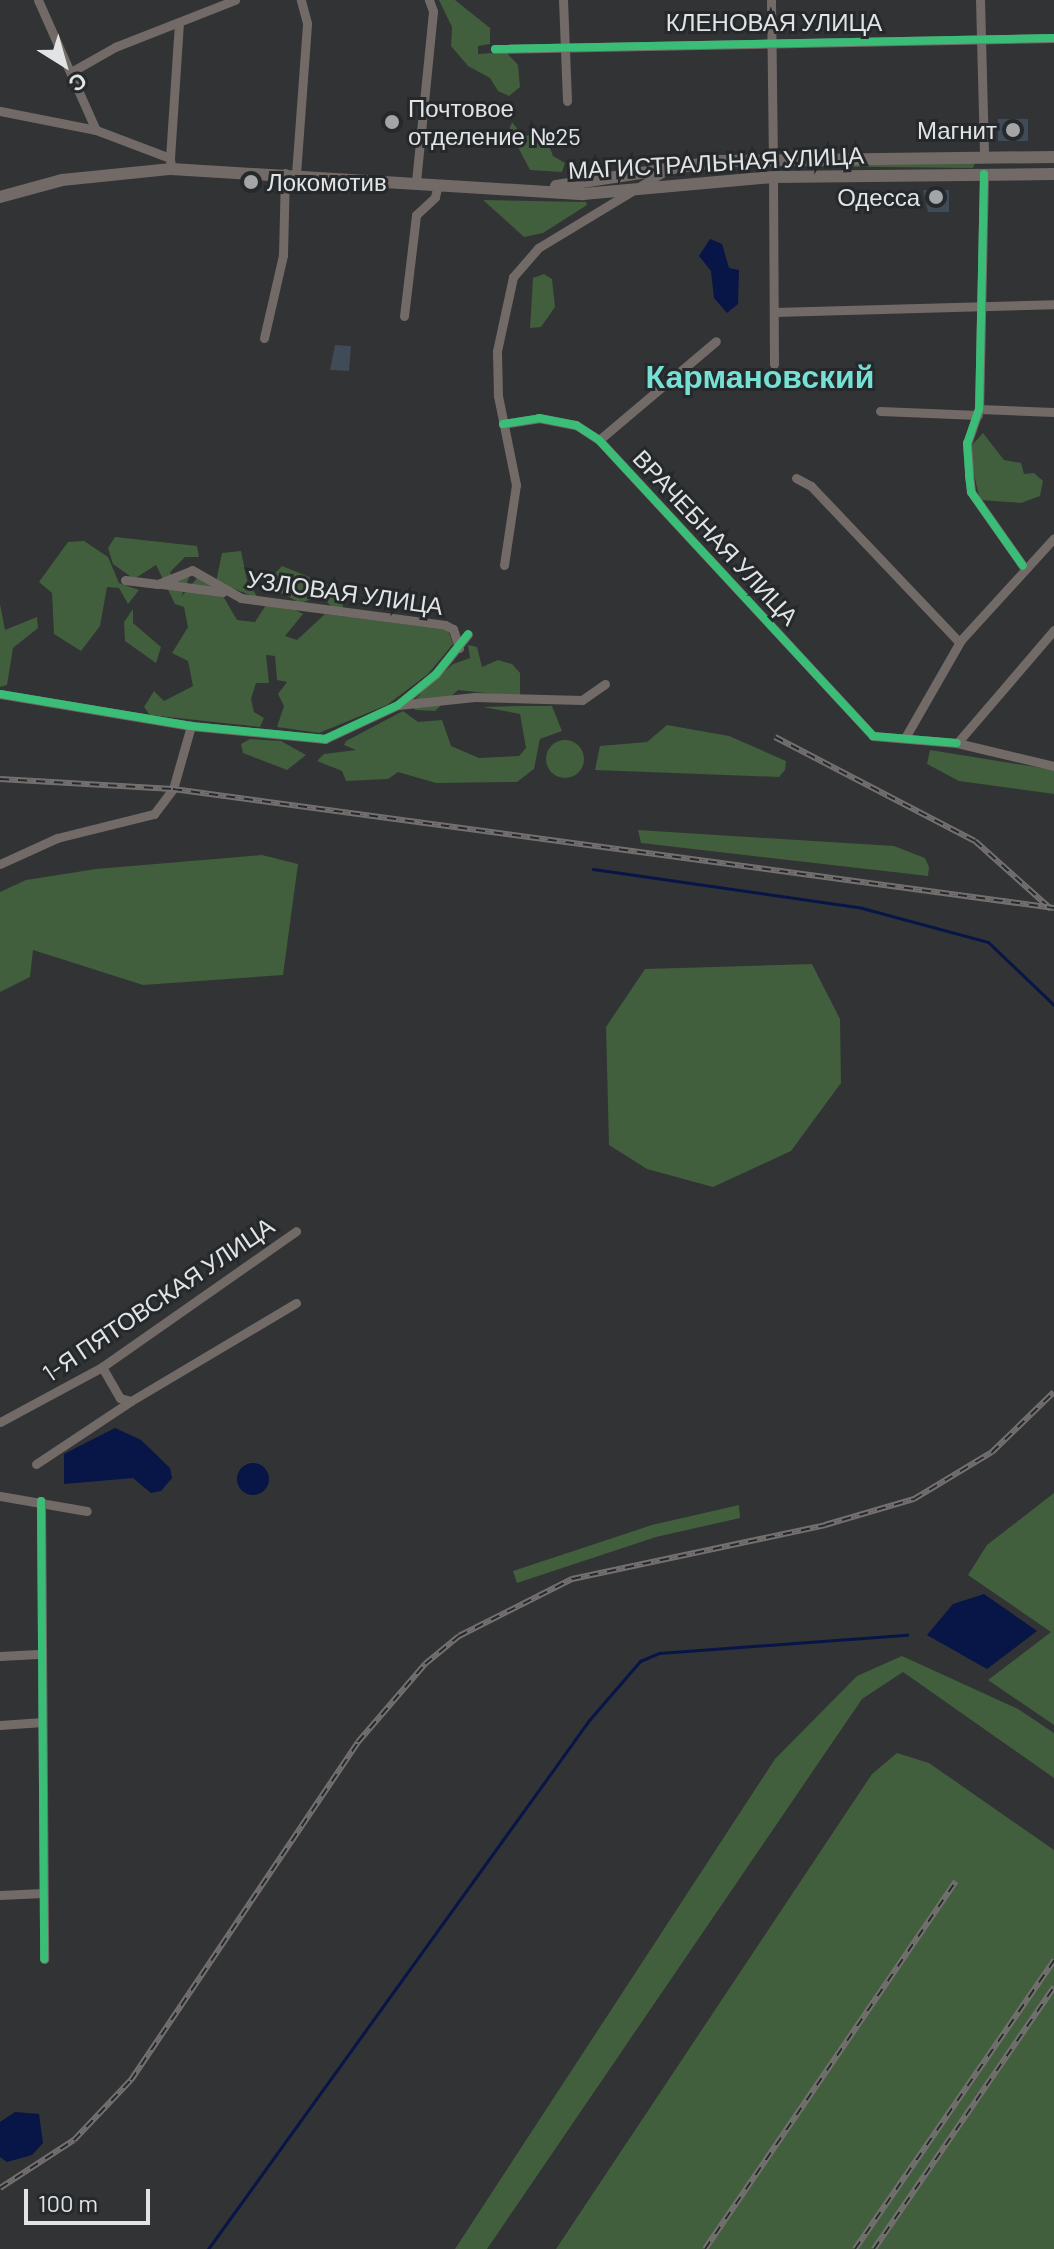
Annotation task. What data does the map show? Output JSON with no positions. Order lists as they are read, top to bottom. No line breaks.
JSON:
{"streets":{"main road":["МАГИСТРАЛЬНАЯ УЛИЦА"],"street":["КЛЕНОВАЯ УЛИЦА","ВРАЧЕБНАЯ УЛИЦА","УЗЛОВАЯ УЛИЦА","1-Я ПЯТОВСКАЯ УЛИЦА"]},"districts":["Кармановский"],"places":["Почтовое отделение №25","Магнит","Локомотив","Одесса"],"scale_bar":"100 m","north":"bottom right"}
